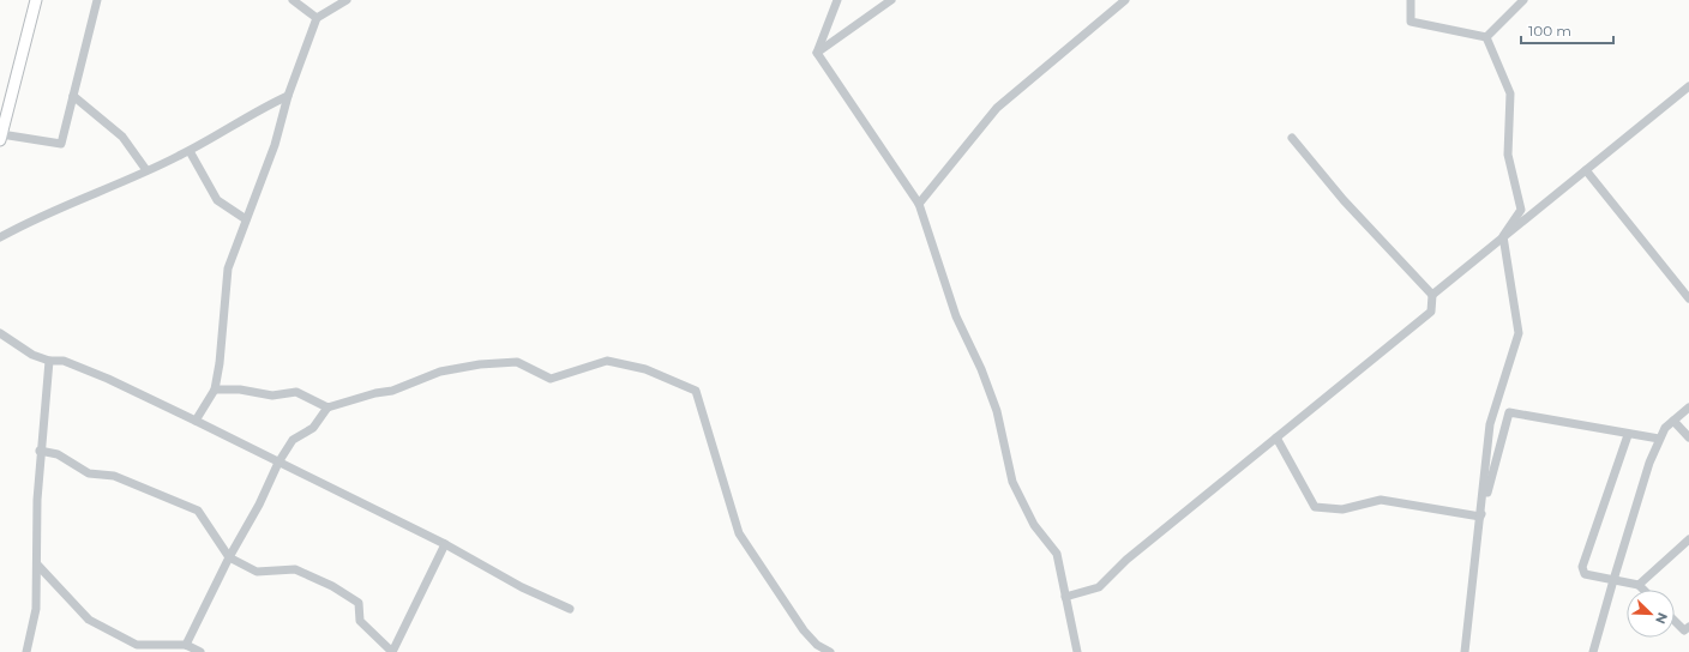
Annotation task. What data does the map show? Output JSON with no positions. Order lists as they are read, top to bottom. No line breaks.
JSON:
{"scale_bar":"100 m","north":"bottom right"}
